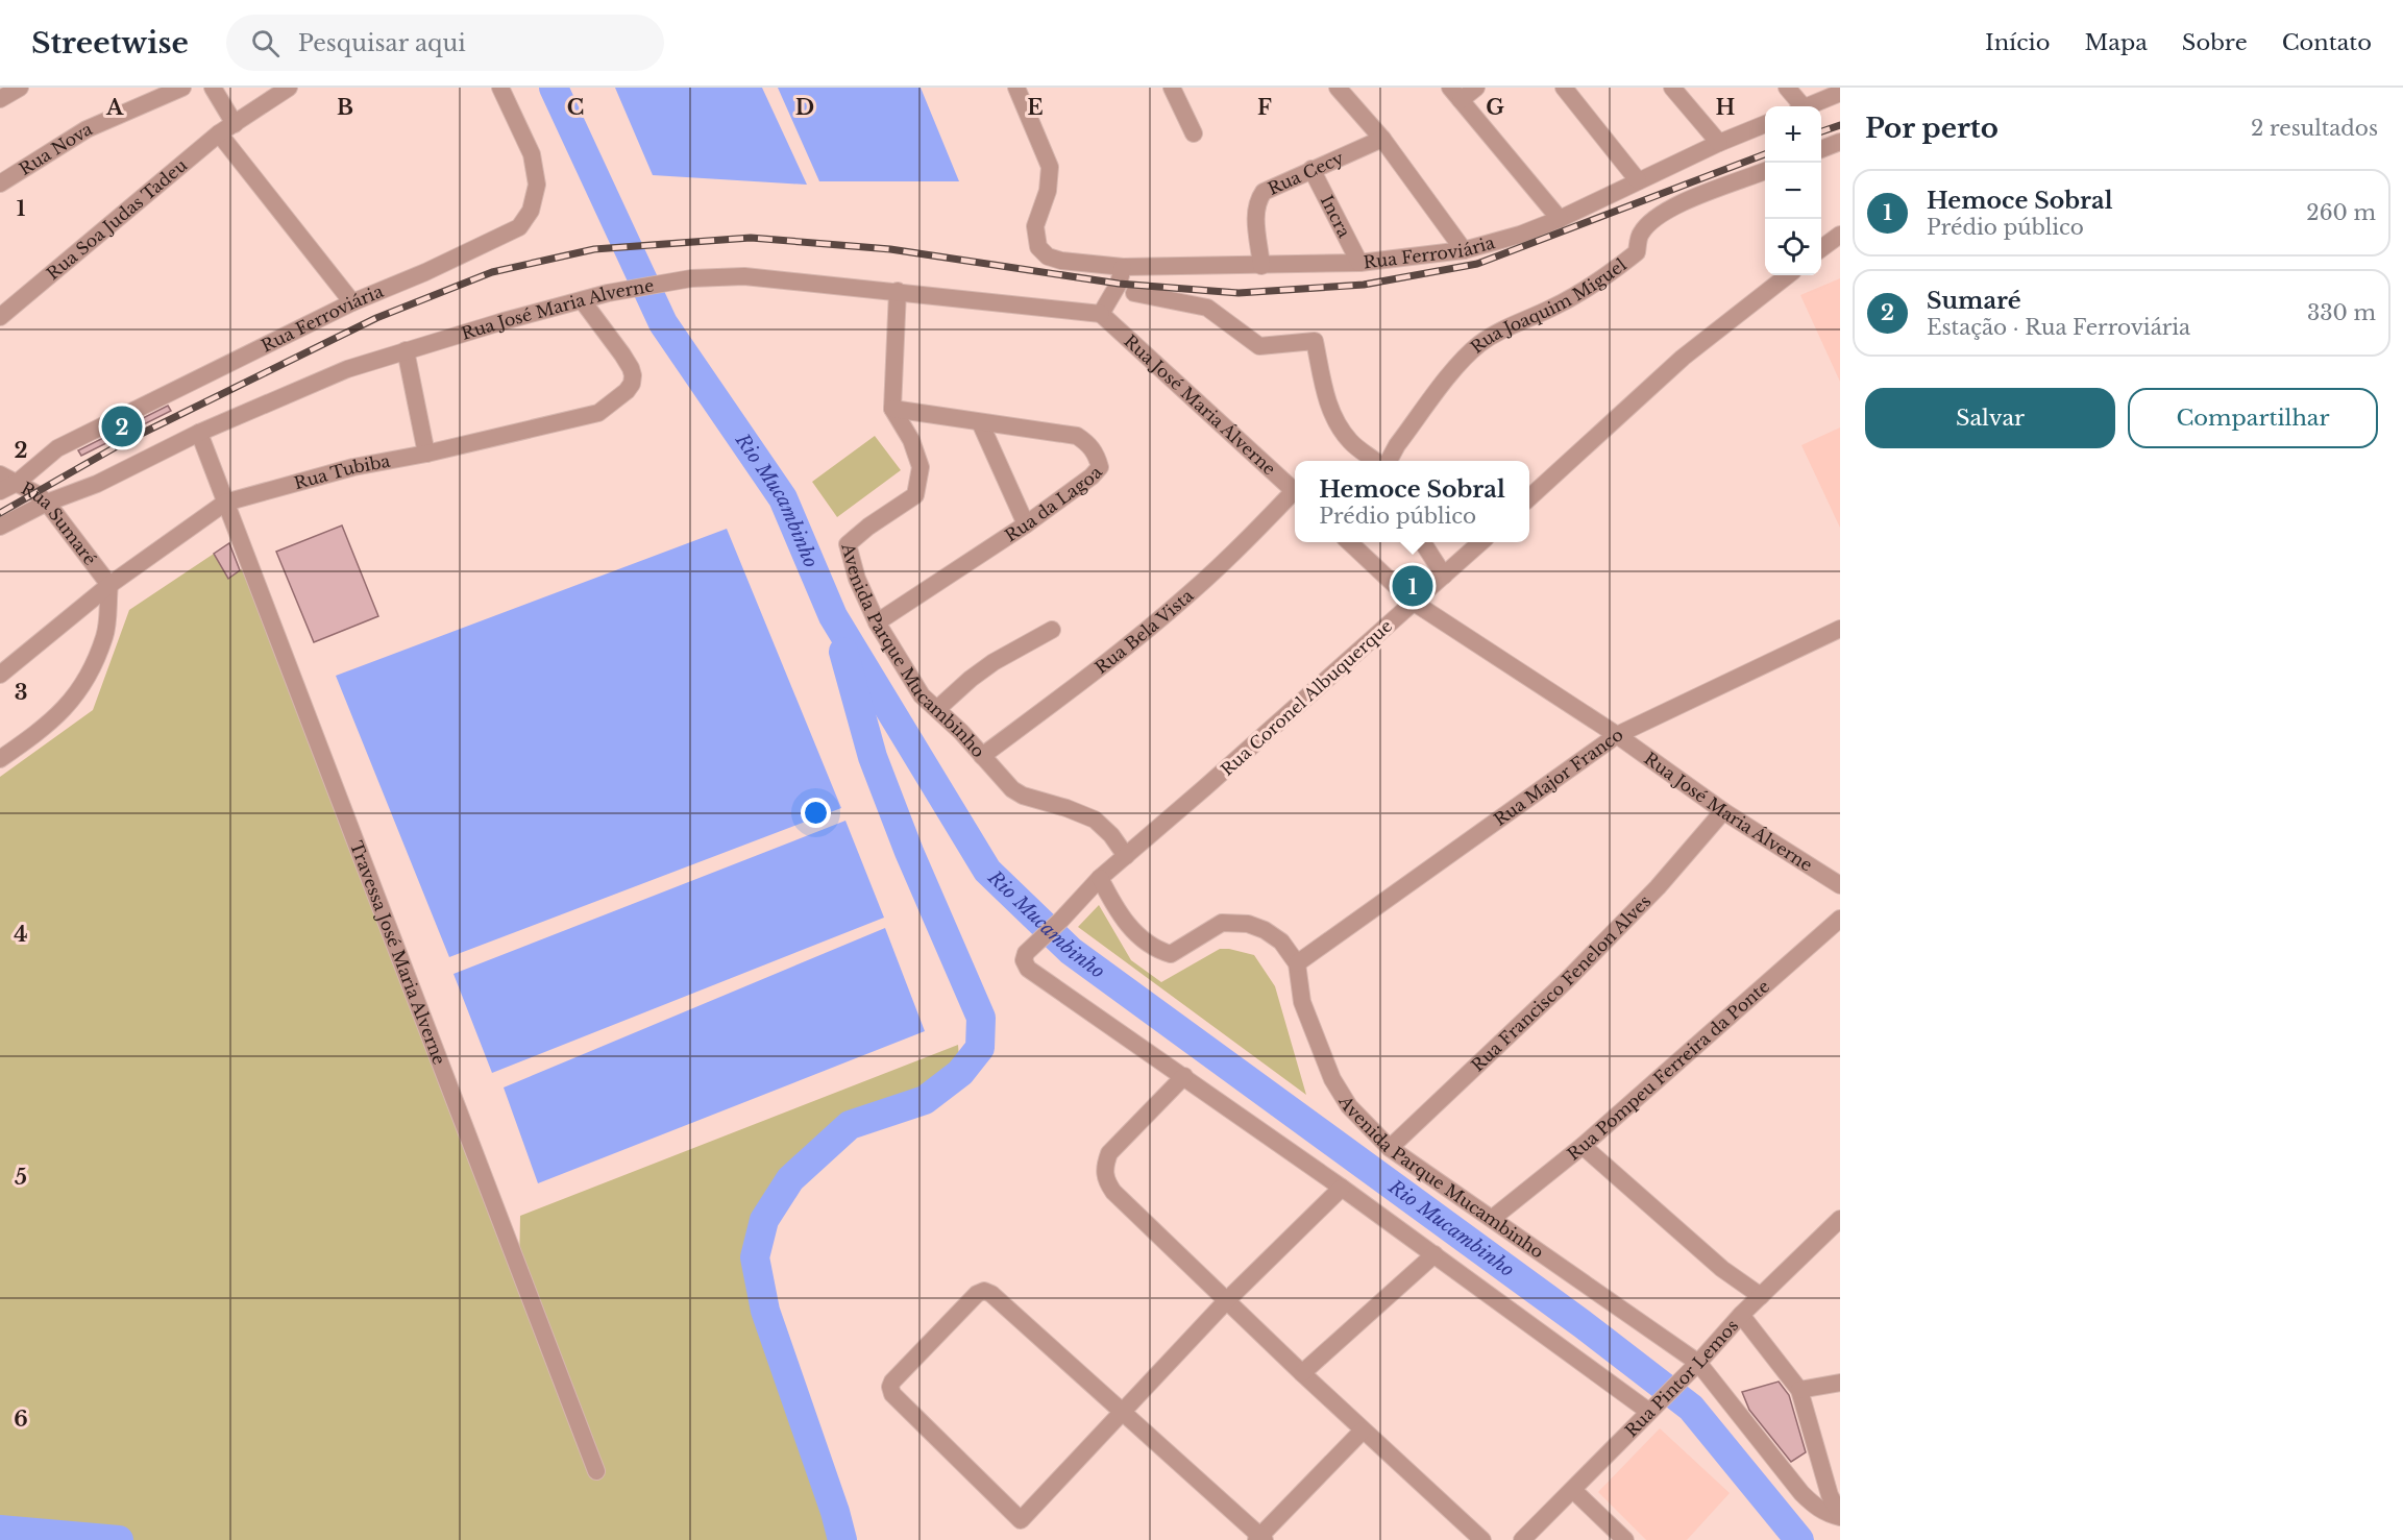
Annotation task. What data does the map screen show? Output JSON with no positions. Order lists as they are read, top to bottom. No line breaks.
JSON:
{"streets":{"street":["Rua Nova","Rua Cecy","Incra","Rua Soa Judas Tadeu","Rua Ferroviária","Rua Joaquim Miguel","Rua José Maria Alverne","Rua José Maria Álverne","Rua Tubiba","Rua da Lagoa","Rua Sumaré","Rua Bela Vista","Avenida Parque Mucambinho","Rua Coronel Albuquerque","Rua Major Franco","Travessa José Maria Alverne","Rua Francisco Fenelon Alves","Rua Pompeu Ferreira da Ponte","Rua Pintor Lemos"]},"crossings":[["Rua Cecy","Incra"],["Rua Cecy","Rua Ferroviária"],["Incra","Rua Ferroviária"],["Rua Ferroviária","Rua Sumaré"],["Rua José Maria Alverne","Rua José Maria Álverne"],["Rua José Maria Alverne","Rua Tubiba"],["Rua José Maria Alverne","Rua Sumaré"],["Rua José Maria Alverne","Travessa José Maria Alverne"],["Rua José Maria Álverne","Rua Coronel Albuquerque"],["Rua José Maria Álverne","Rua Major Franco"],["Rua José Maria Álverne","Rua Francisco Fenelon Alves"],["Rua Tubiba","Rua Sumaré"],["Rua Tubiba","Travessa José Maria Alverne"],["Rua da Lagoa","Avenida Parque Mucambinho"],["Rua Bela Vista","Avenida Parque Mucambinho"],["Avenida Parque Mucambinho","Rua Coronel Albuquerque"],["Avenida Parque Mucambinho","Rua Major Franco"],["Avenida Parque Mucambinho","Rua Francisco Fenelon Alves"],["Avenida Parque Mucambinho","Rua Pompeu Ferreira da Ponte"],["Avenida Parque Mucambinho","Rua Pintor Lemos"]],"water":["Rio Mucambinho"],"page":{"header":"Streetwise","search":"Pesquisar aqui","nav":["Início","Mapa","Sobre","Contato"],"heading":["Por perto","2 resultados"],"map_buttons":["+","−"],"list":[{"mark":"1","name":"Hemoce Sobral","note":"Prédio público","value":"260 m"},{"mark":"2","name":"Sumaré","note":"Estação · Rua Ferroviária","value":"330 m"}],"buttons":["Salvar","Compartilhar"],"pins":["2","1"],"popup":["Hemoce Sobral","Prédio público"]},"grid":{"columns":["A","B","C","D","E","F","G","H"],"rows":["1","2","3","4","5","6"]}}
